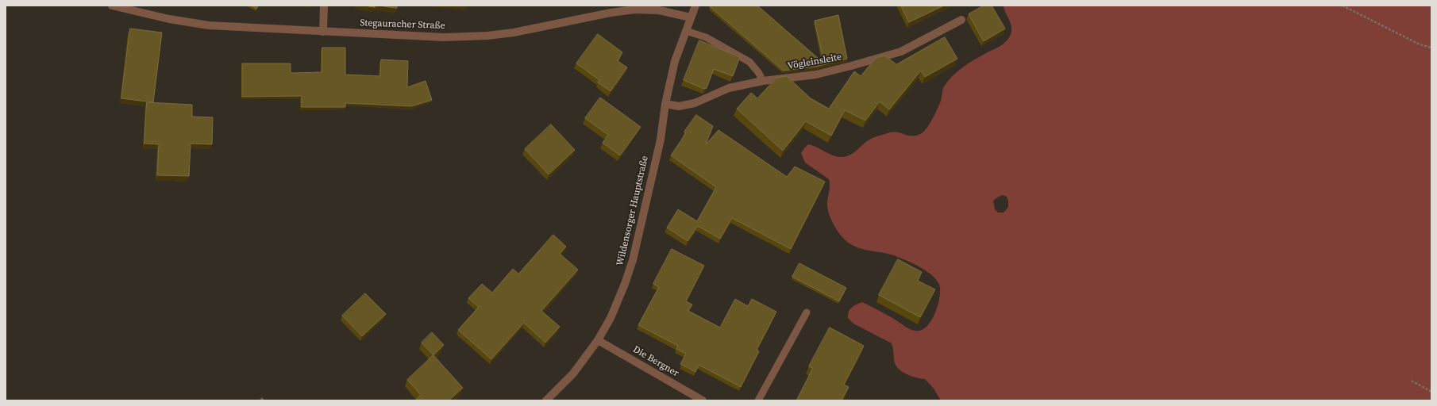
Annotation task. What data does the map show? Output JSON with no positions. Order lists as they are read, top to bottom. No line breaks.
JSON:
{"streets":{"street":["Stegauracher Straße","Vögleinsleite","Wildensorger Hauptstraße","Die Bergner"]},"crossings":[["Stegauracher Straße","Wildensorger Hauptstraße"],["Vögleinsleite","Wildensorger Hauptstraße"],["Wildensorger Hauptstraße","Die Bergner"]]}
